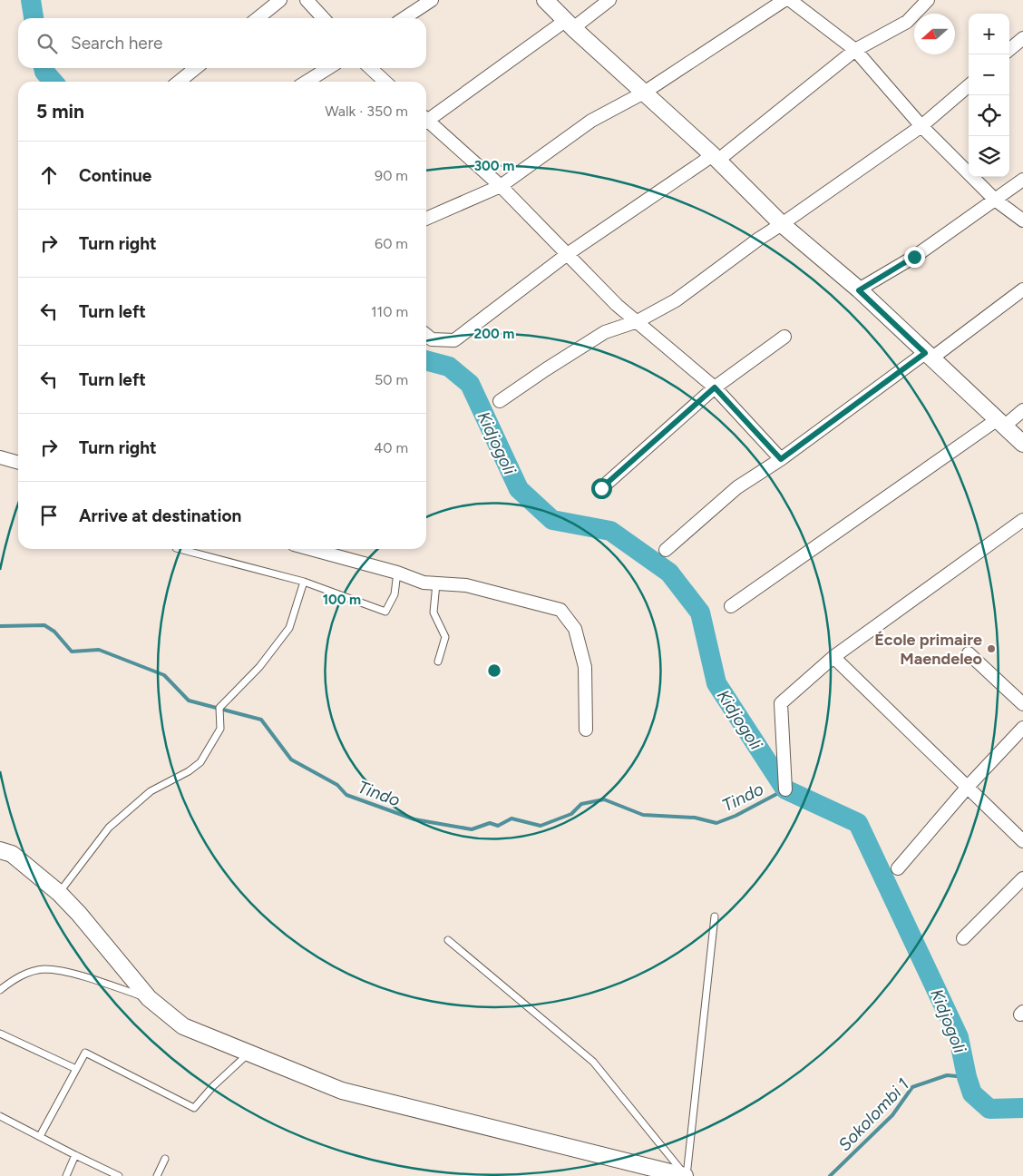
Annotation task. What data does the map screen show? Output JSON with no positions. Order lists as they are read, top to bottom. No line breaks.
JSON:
{"water":["Kidjogoli","Tindo","Sokolombi 1"],"places":["École primaire Maendeleo"],"north":"left","page":{"map_buttons":["+","−"],"search":"Search here","heading":["5 min","Walk · 350 m"],"list":[["Continue","90 m"],["Turn right","60 m"],["Turn left","110 m"],["Turn left","50 m"],["Turn right","40 m"],"Arrive at destination"]},"rings":["300 m","200 m","100 m"]}
